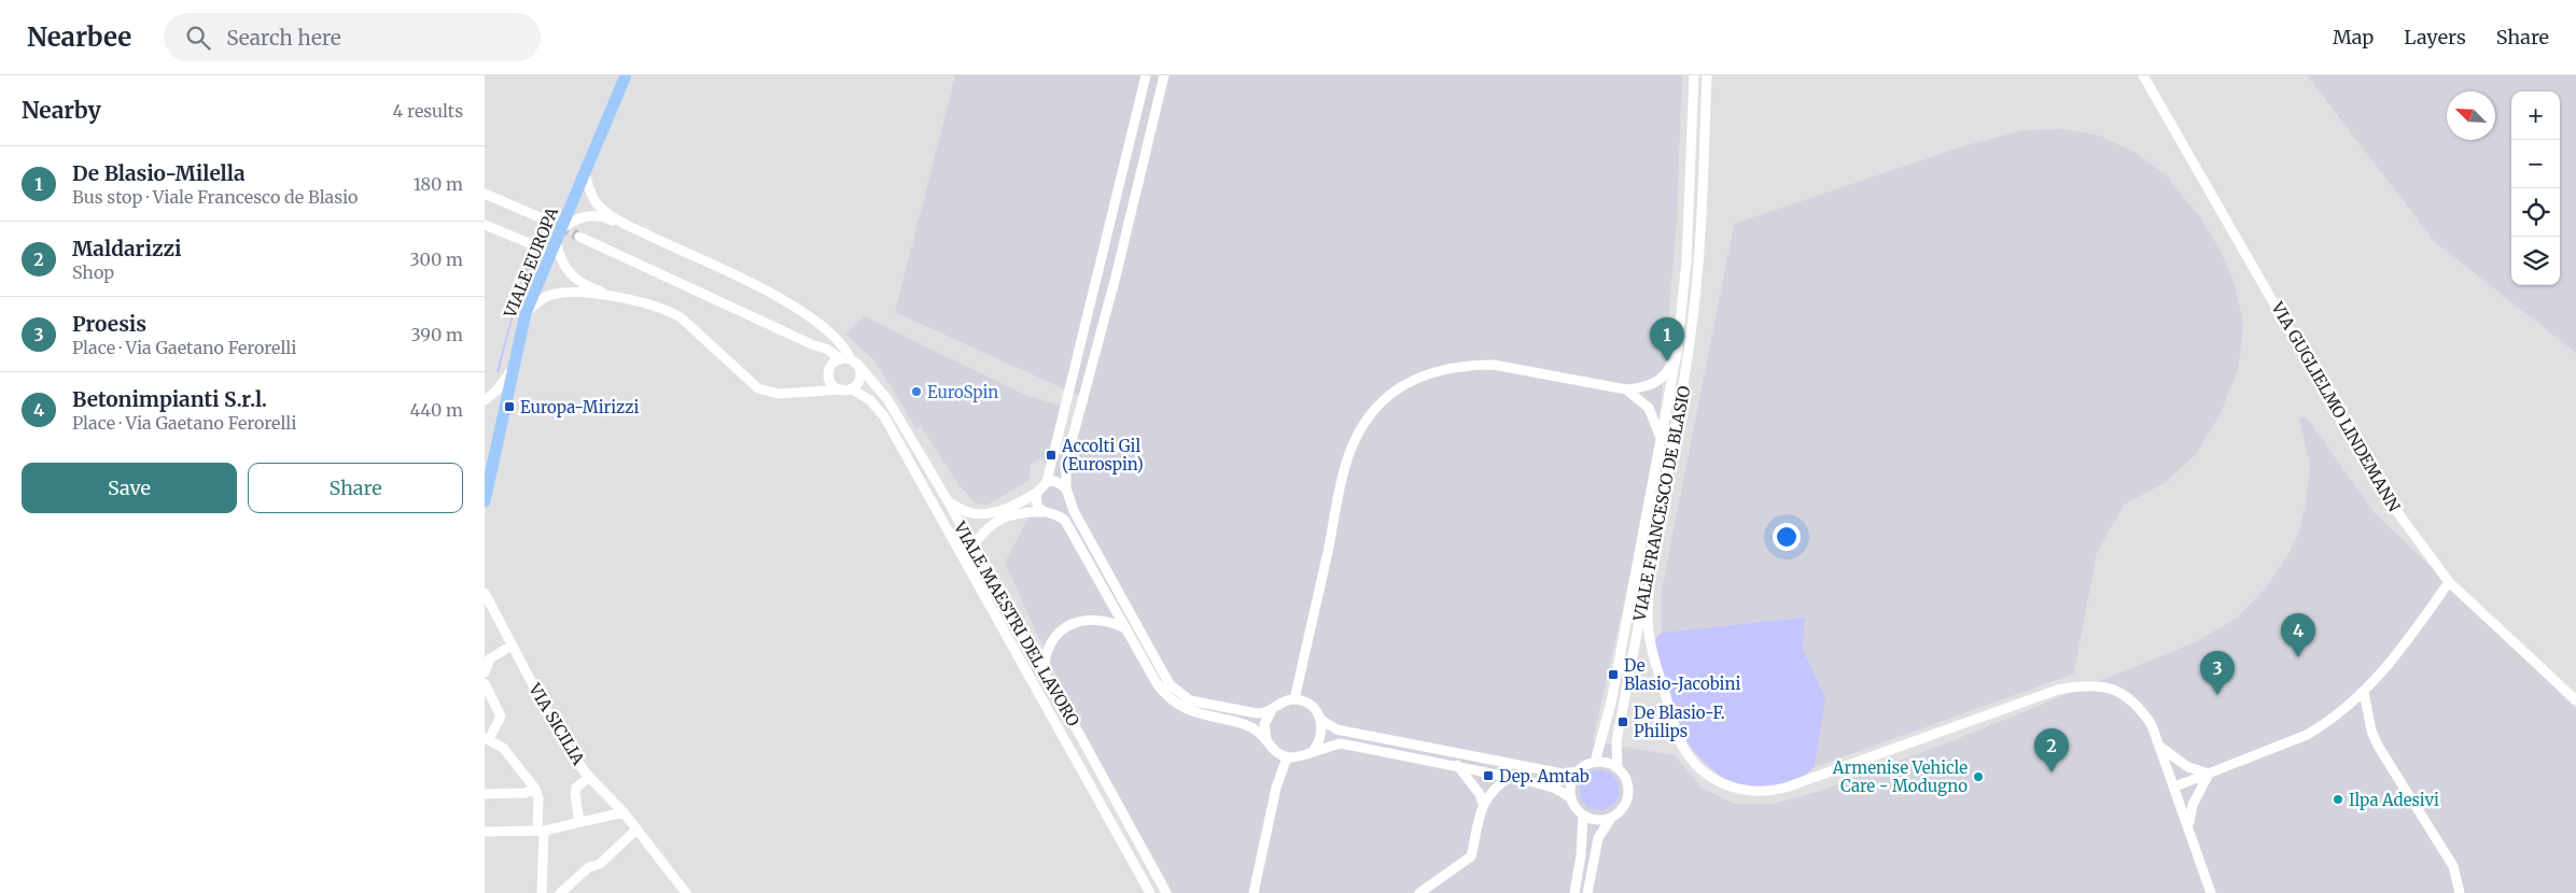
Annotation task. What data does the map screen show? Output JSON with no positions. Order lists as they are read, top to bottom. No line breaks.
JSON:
{"streets":{"main road":["VIALE EUROPA"],"street":["VIA GUGLIELMO LINDEMANN","VIALE FRANCESCO DE BLASIO","VIALE MAESTRI DEL LAVORO","VIA SICILIA"]},"places":{"other":["EuroSpin","Armenise Vehicle Care - Modugno","Ilpa Adesivi"],"transit":["Europa-Mirizzi","Accolti Gil (Eurospin)","De Blasio-Jacobini","De Blasio-F. Philips","Dep. Amtab"]},"north":"top left","page":{"header":"Nearbee","search":"Search here","nav":["Map","Layers","Share"],"heading":["Nearby","4 results"],"map_buttons":["+","−"],"list":[{"mark":"1","name":"De Blasio-Milella","note":"Bus stop · Viale Francesco de Blasio","value":"180 m"},{"mark":"2","name":"Maldarizzi","note":"Shop","value":"300 m"},{"mark":"3","name":"Proesis","note":"Place · Via Gaetano Ferorelli","value":"390 m"},{"mark":"4","name":"Betonimpianti S.r.l.","note":"Place · Via Gaetano Ferorelli","value":"440 m"}],"pins":["1","4","3","2"],"buttons":["Save","Share"]}}
